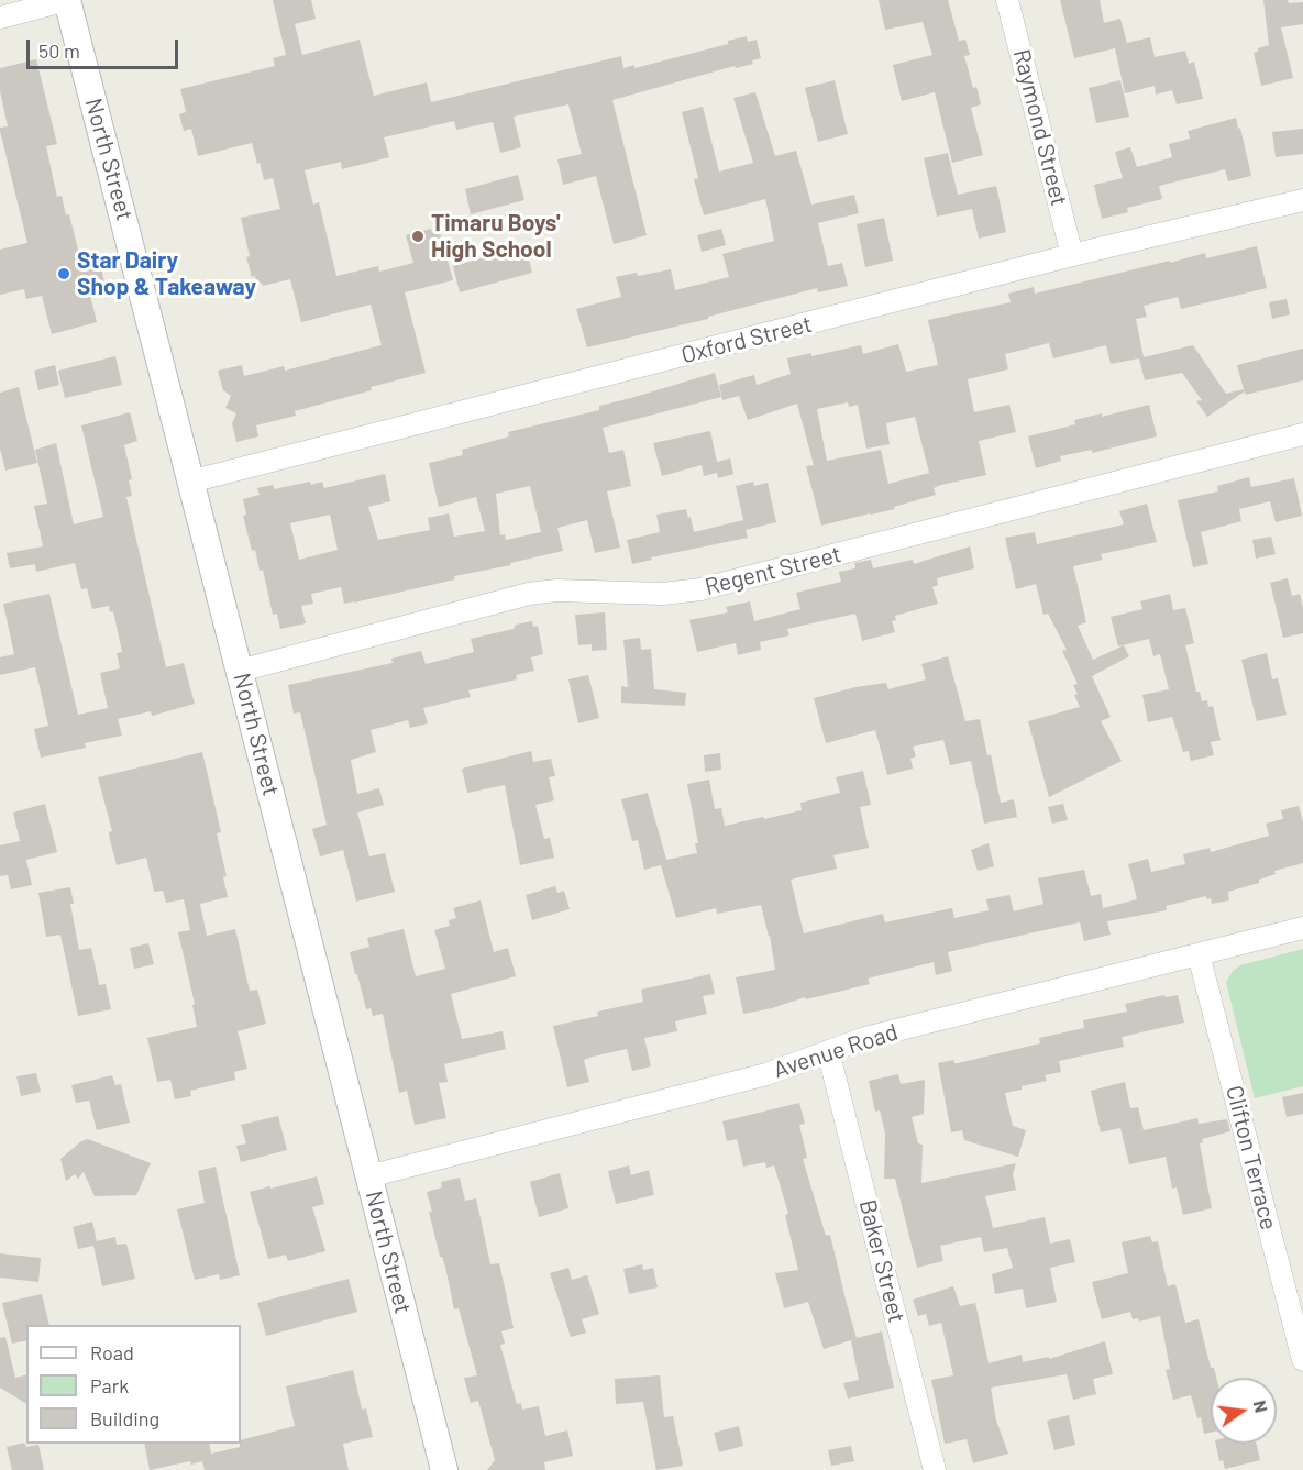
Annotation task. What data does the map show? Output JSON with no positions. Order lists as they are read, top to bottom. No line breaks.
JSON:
{"streets":{"street":["Raymond Street","North Street","Oxford Street","Regent Street","Avenue Road","Clifton Terrace","Baker Street"]},"crossings":[["Raymond Street","Oxford Street"],["North Street","Oxford Street"],["North Street","Regent Street"],["North Street","Avenue Road"],["Avenue Road","Clifton Terrace"],["Avenue Road","Baker Street"]],"places":["Timaru Boys' High School","Star Dairy Shop & Takeaway"],"legend":["Road","Park","Building"],"scale_bar":"50 m","north":"right"}
